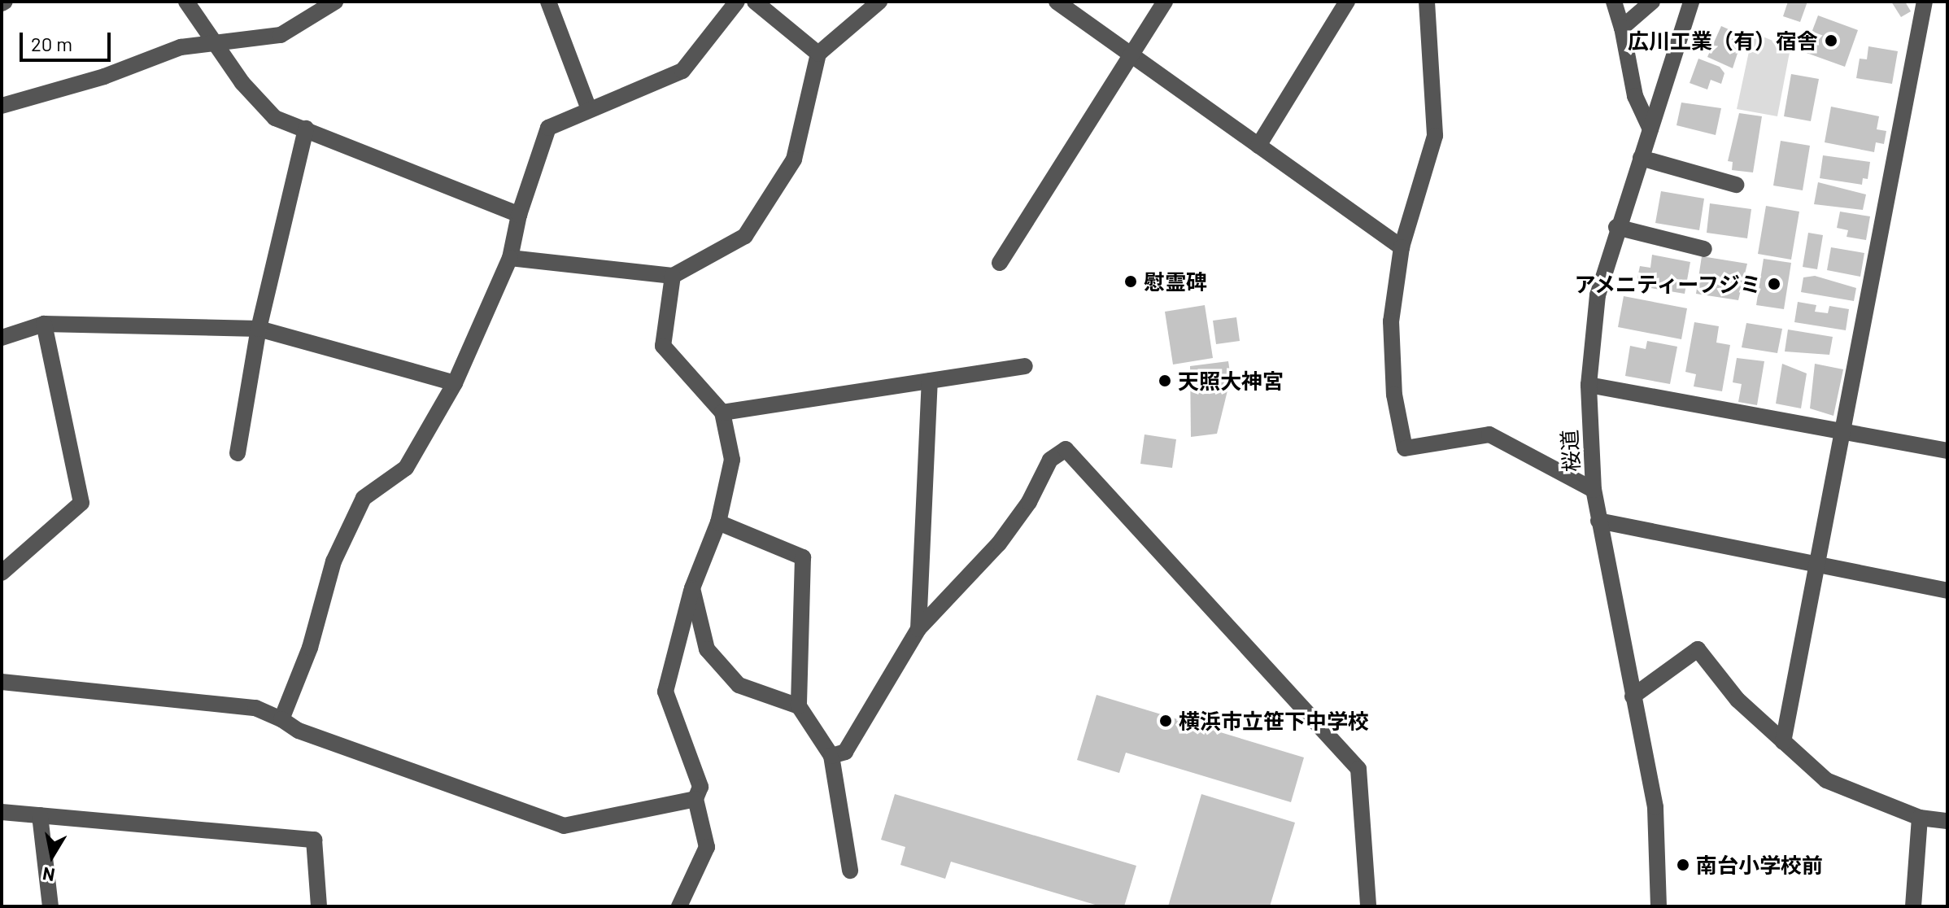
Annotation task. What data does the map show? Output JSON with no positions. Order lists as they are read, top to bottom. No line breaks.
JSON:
{"streets":{"street":["桜道"]},"places":["広川工業（有）宿舎","慰霊碑","アメニティーフジミ","天照大神宮","横浜市立笹下中学校","南台小学校前"],"scale_bar":"20 m","north":"bottom"}
